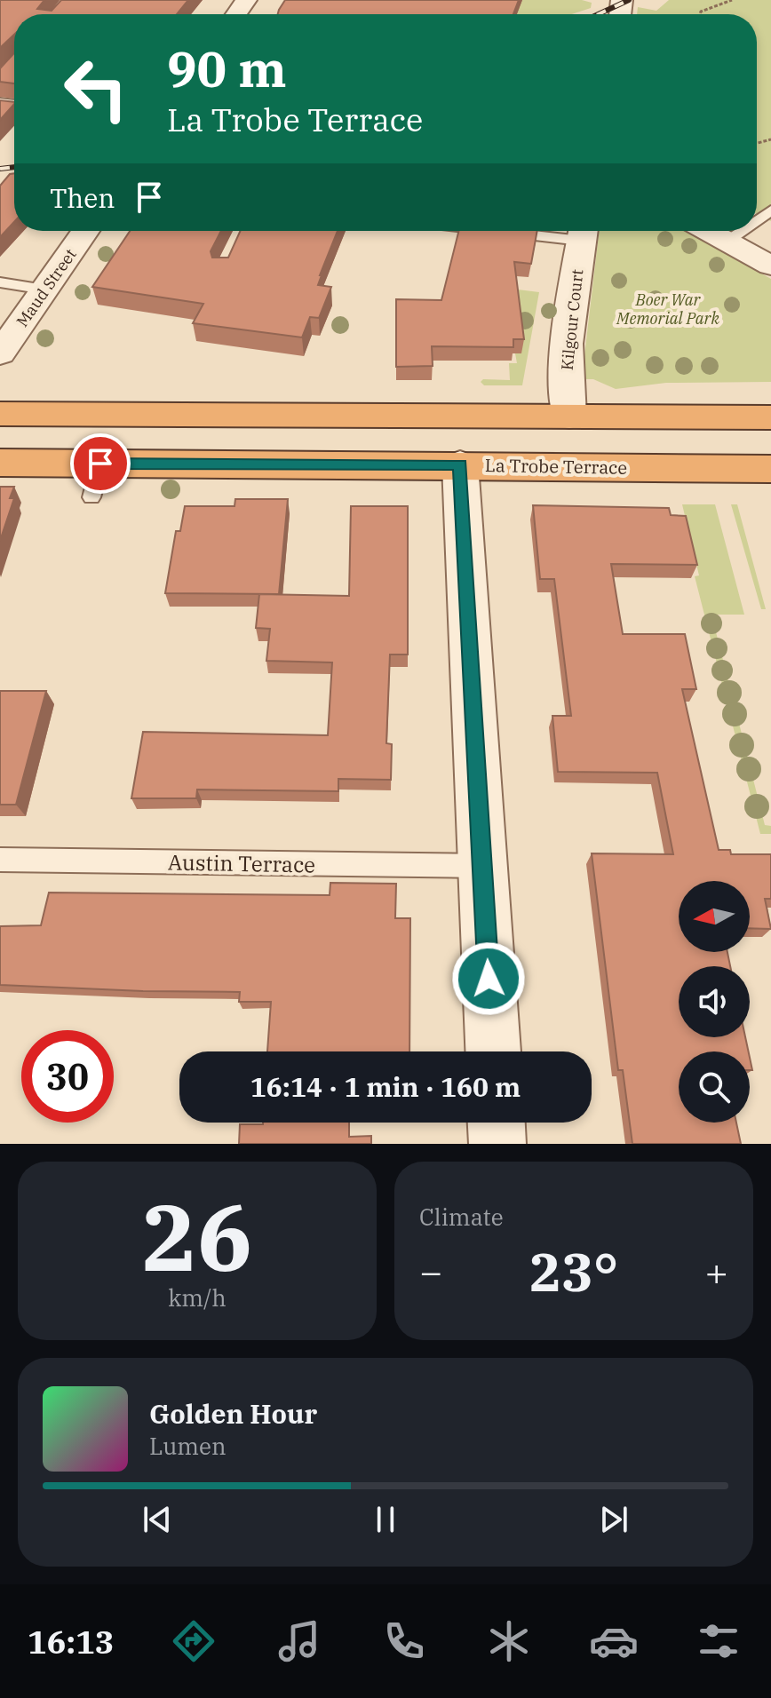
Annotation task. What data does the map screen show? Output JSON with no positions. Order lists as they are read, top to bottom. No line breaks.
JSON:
{"streets":{"highway":["La Trobe Terrace"],"street":["Maud Street","Kilgour Court"],"lane":["Austin Terrace"]},"parks":["Boer War Memorial Park"],"north":"left","page":{"turn":["90 m","La Trobe Terrace"],"then":"Then","limit":"30","trip":"16:14 · 1 min · 160 m","tile":[["26","km/h"],"Climate"],"heat":["−","23°","+"],"song":["Golden Hour","Lumen"],"tabs":"16:13"}}
